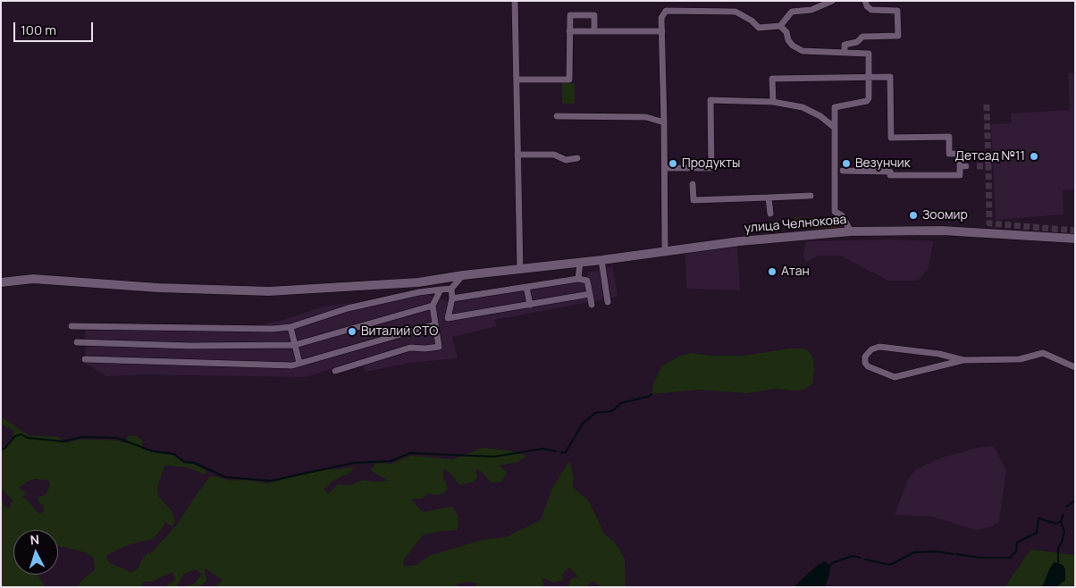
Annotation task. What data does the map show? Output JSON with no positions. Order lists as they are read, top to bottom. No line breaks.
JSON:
{"streets":{"main road":["улица Челнокова"]},"places":["Детсад №11","Продукты","Везунчик","Зоомир","Атан","Виталий СТО"],"scale_bar":"100 m","north":"top"}
